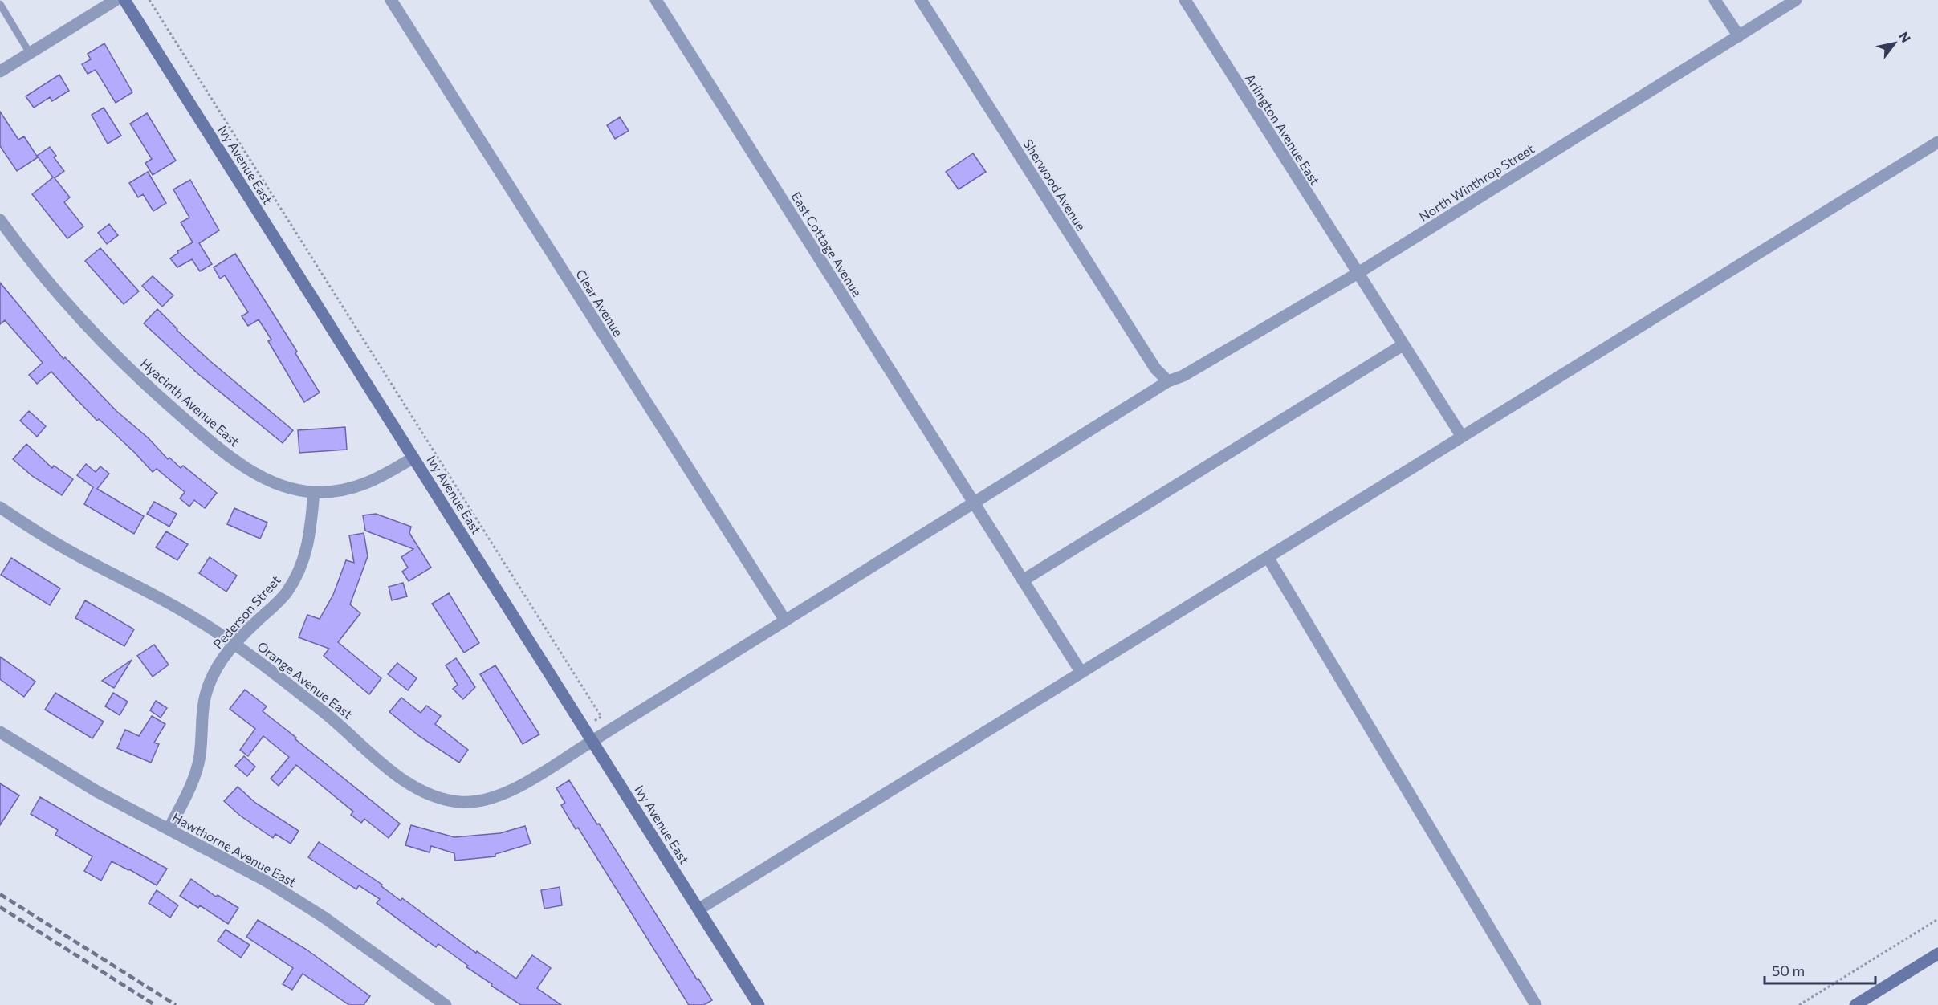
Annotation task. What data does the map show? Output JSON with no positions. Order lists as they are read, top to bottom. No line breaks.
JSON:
{"streets":{"street":["Arlington Avenue East","Ivy Avenue East","North Winthrop Street","Sherwood Avenue","East Cottage Avenue","Clear Avenue","Hyacinth Avenue East","Pederson Street","Orange Avenue East","Hawthorne Avenue East"]},"crossings":[["Arlington Avenue East","North Winthrop Street"],["Ivy Avenue East","Hyacinth Avenue East"],["Ivy Avenue East","Orange Avenue East"],["North Winthrop Street","Sherwood Avenue"],["North Winthrop Street","East Cottage Avenue"],["North Winthrop Street","Orange Avenue East"],["East Cottage Avenue","Orange Avenue East"],["Clear Avenue","Orange Avenue East"],["Hyacinth Avenue East","Pederson Street"],["Pederson Street","Orange Avenue East"],["Pederson Street","Hawthorne Avenue East"]],"scale_bar":"50 m","north":"top right"}
